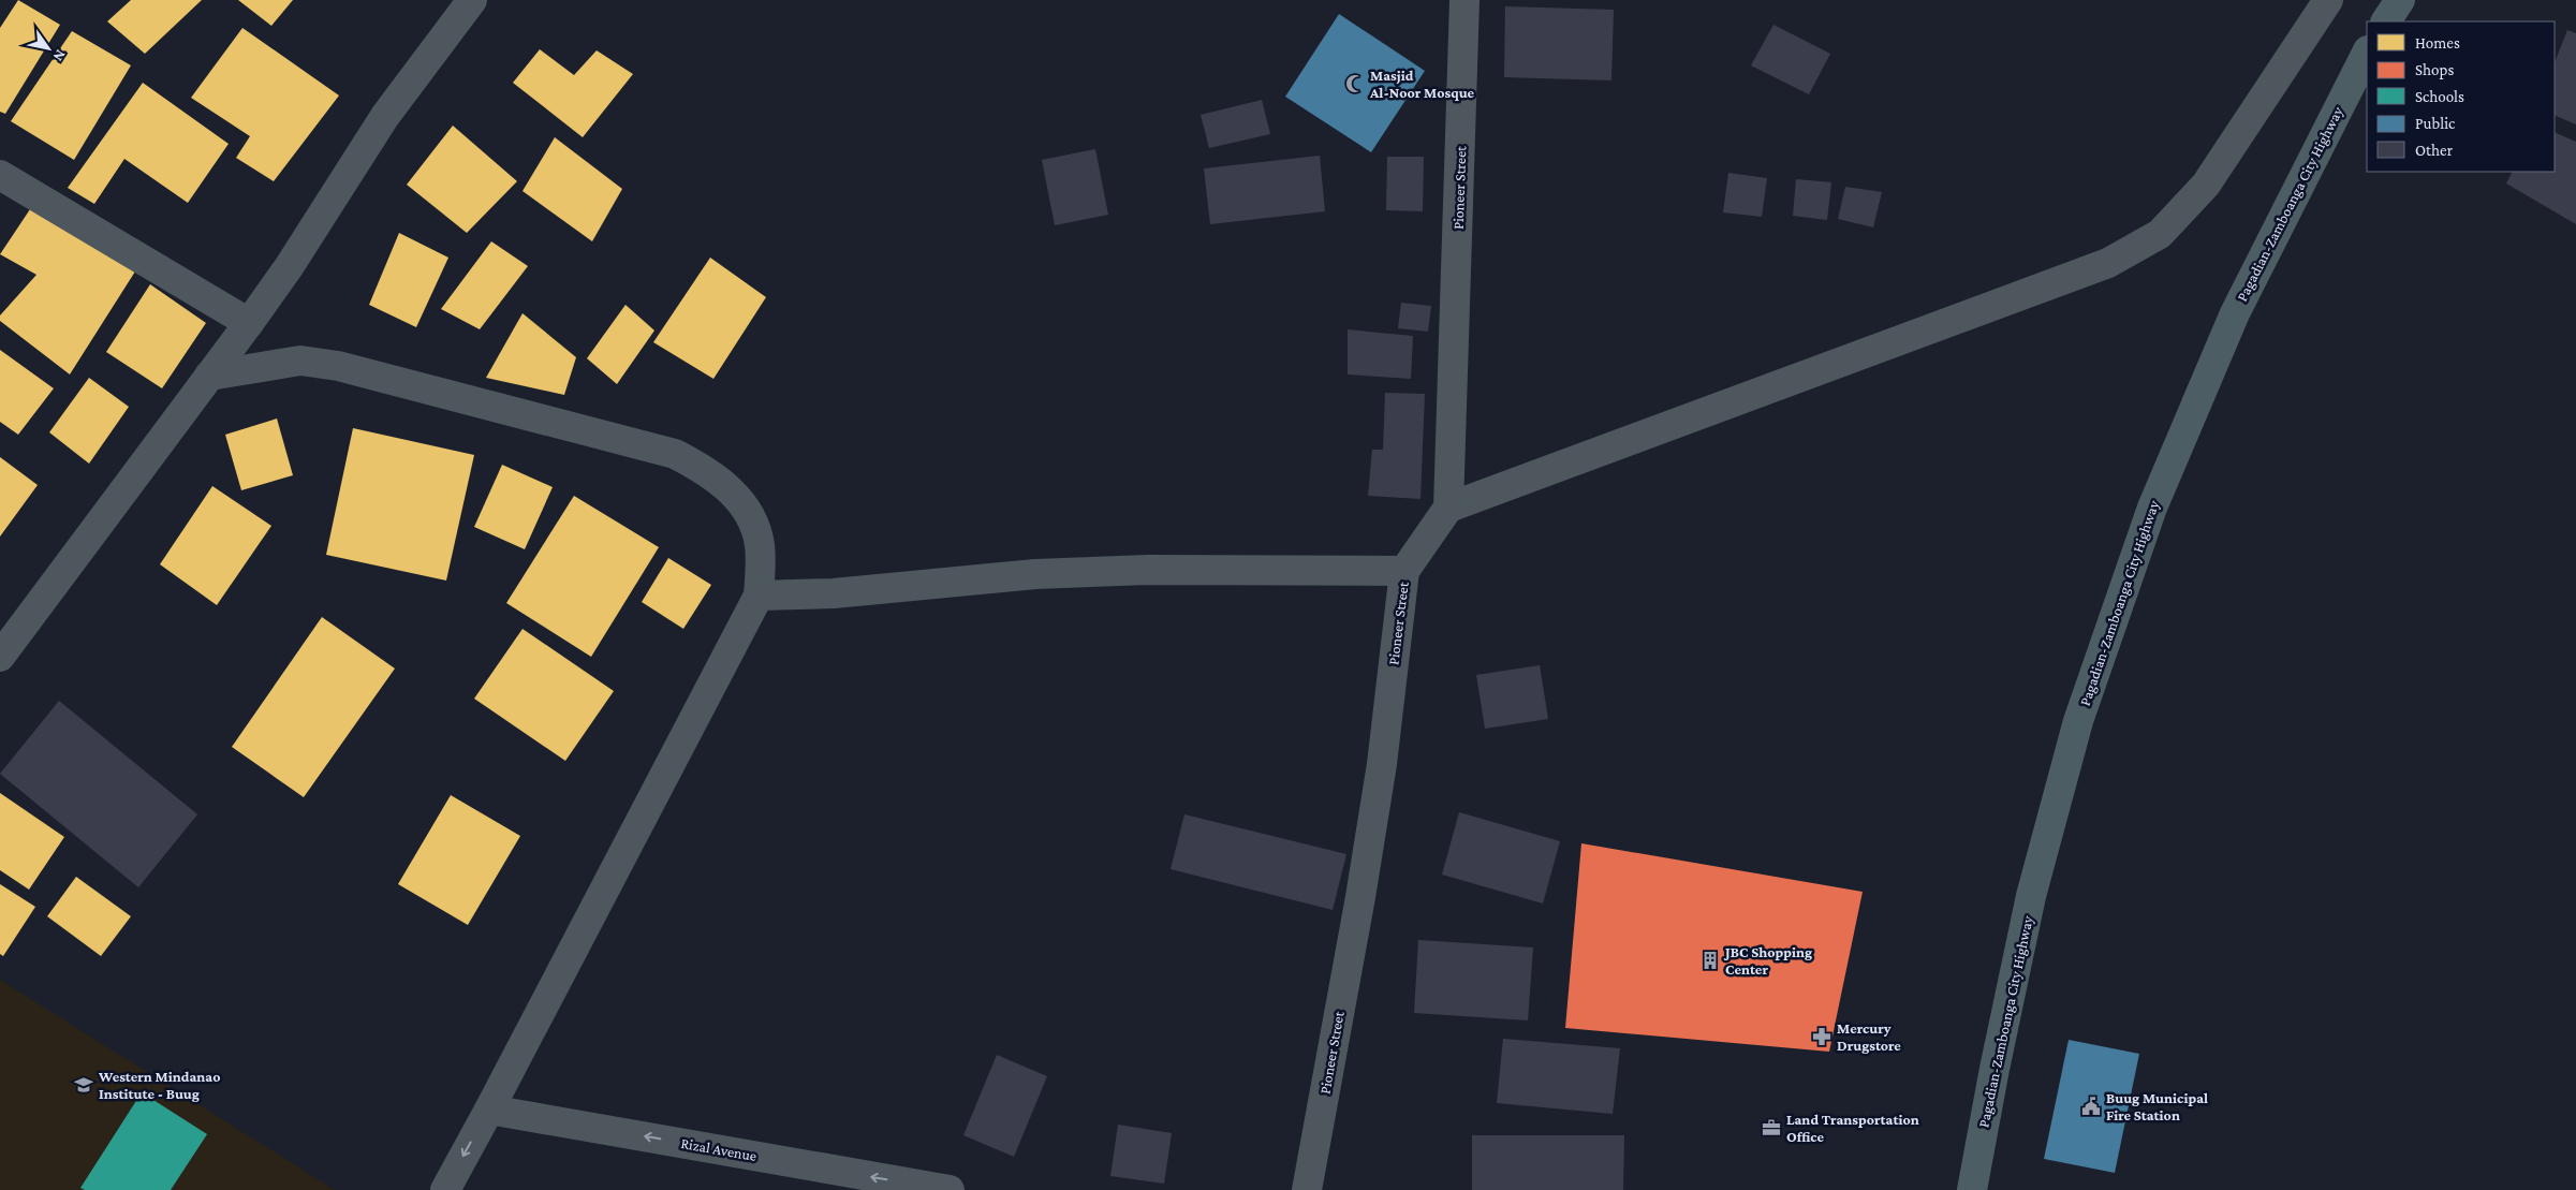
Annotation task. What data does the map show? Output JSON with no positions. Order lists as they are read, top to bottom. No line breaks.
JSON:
{"streets":{"highway":["Pagadian-Zamboanga City Highway"],"street":["Pioneer Street","Rizal Avenue"]},"one_way":["Rizal Avenue"],"places":{"mosque":["Masjid Al-Noor Mosque"],"building":["JBC Shopping Center"],"pharmacy":["Mercury Drugstore"],"school or university":["Western Mindanao Institute - Buug"],"public building":["Buug Municipal Fire Station"],"office":["Land Transportation Office"]},"legend":["Homes","Shops","Schools","Public","Other"],"north":"bottom right"}
